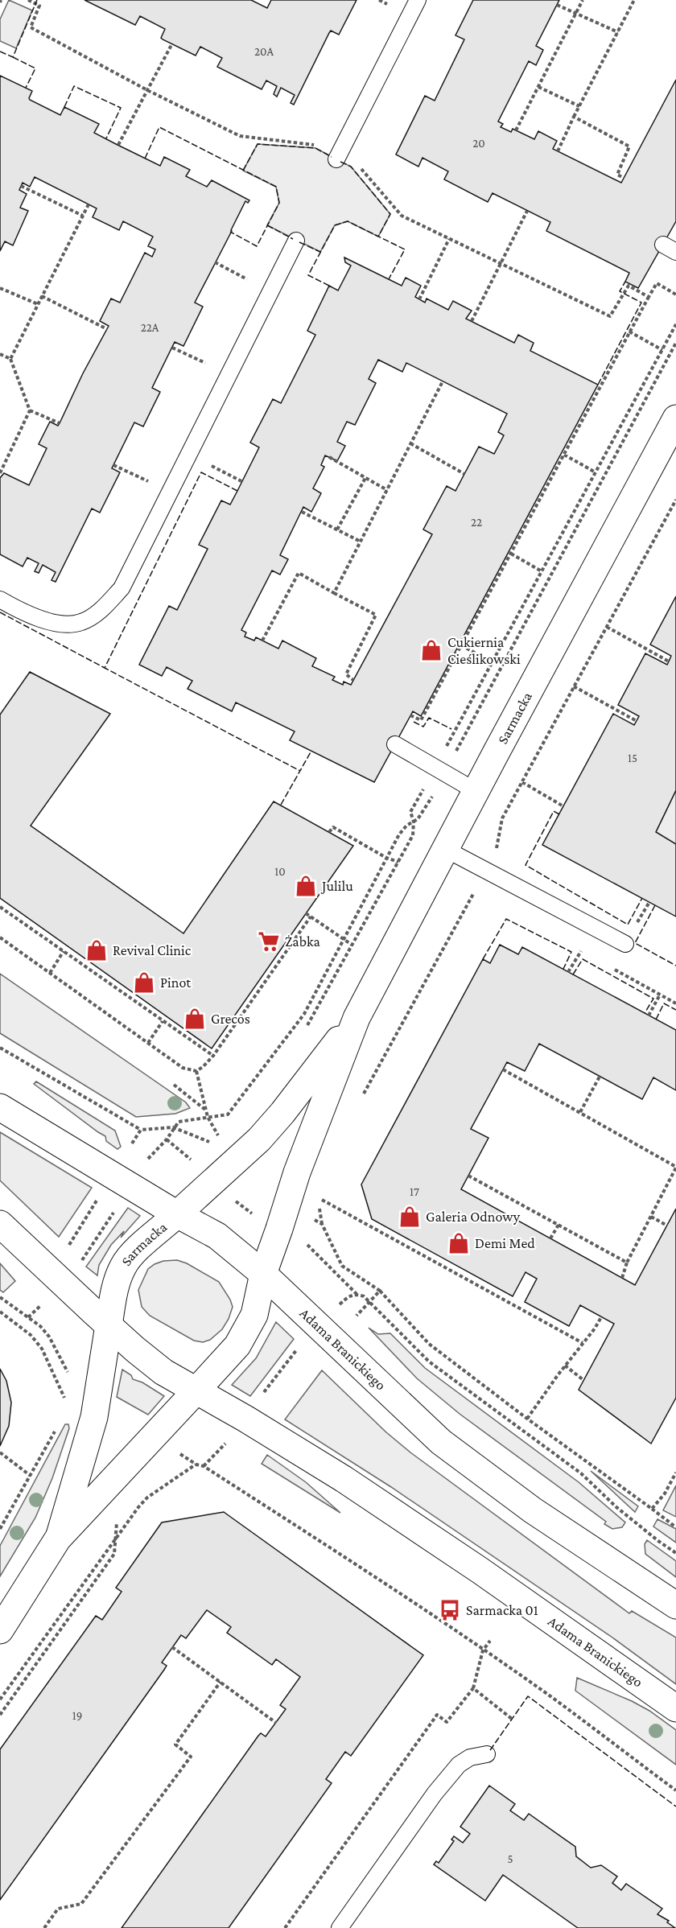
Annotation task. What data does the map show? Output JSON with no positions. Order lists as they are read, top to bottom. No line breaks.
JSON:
{"streets":{"main road":["Sarmacka","Adama Branickiego"]},"crossings":[["Sarmacka","Adama Branickiego"]],"places":{"shop":["Cukiernia Cieślikowski","Julilu","Revival Clinic","Pinot","Grecos","Galeria Odnowy","Demi Med"],"supermarket":["Żabka"],"bus stop":["Sarmacka 01"]},"house_numbers":["20A","20","22A","22","15","10","17","19","5"]}
